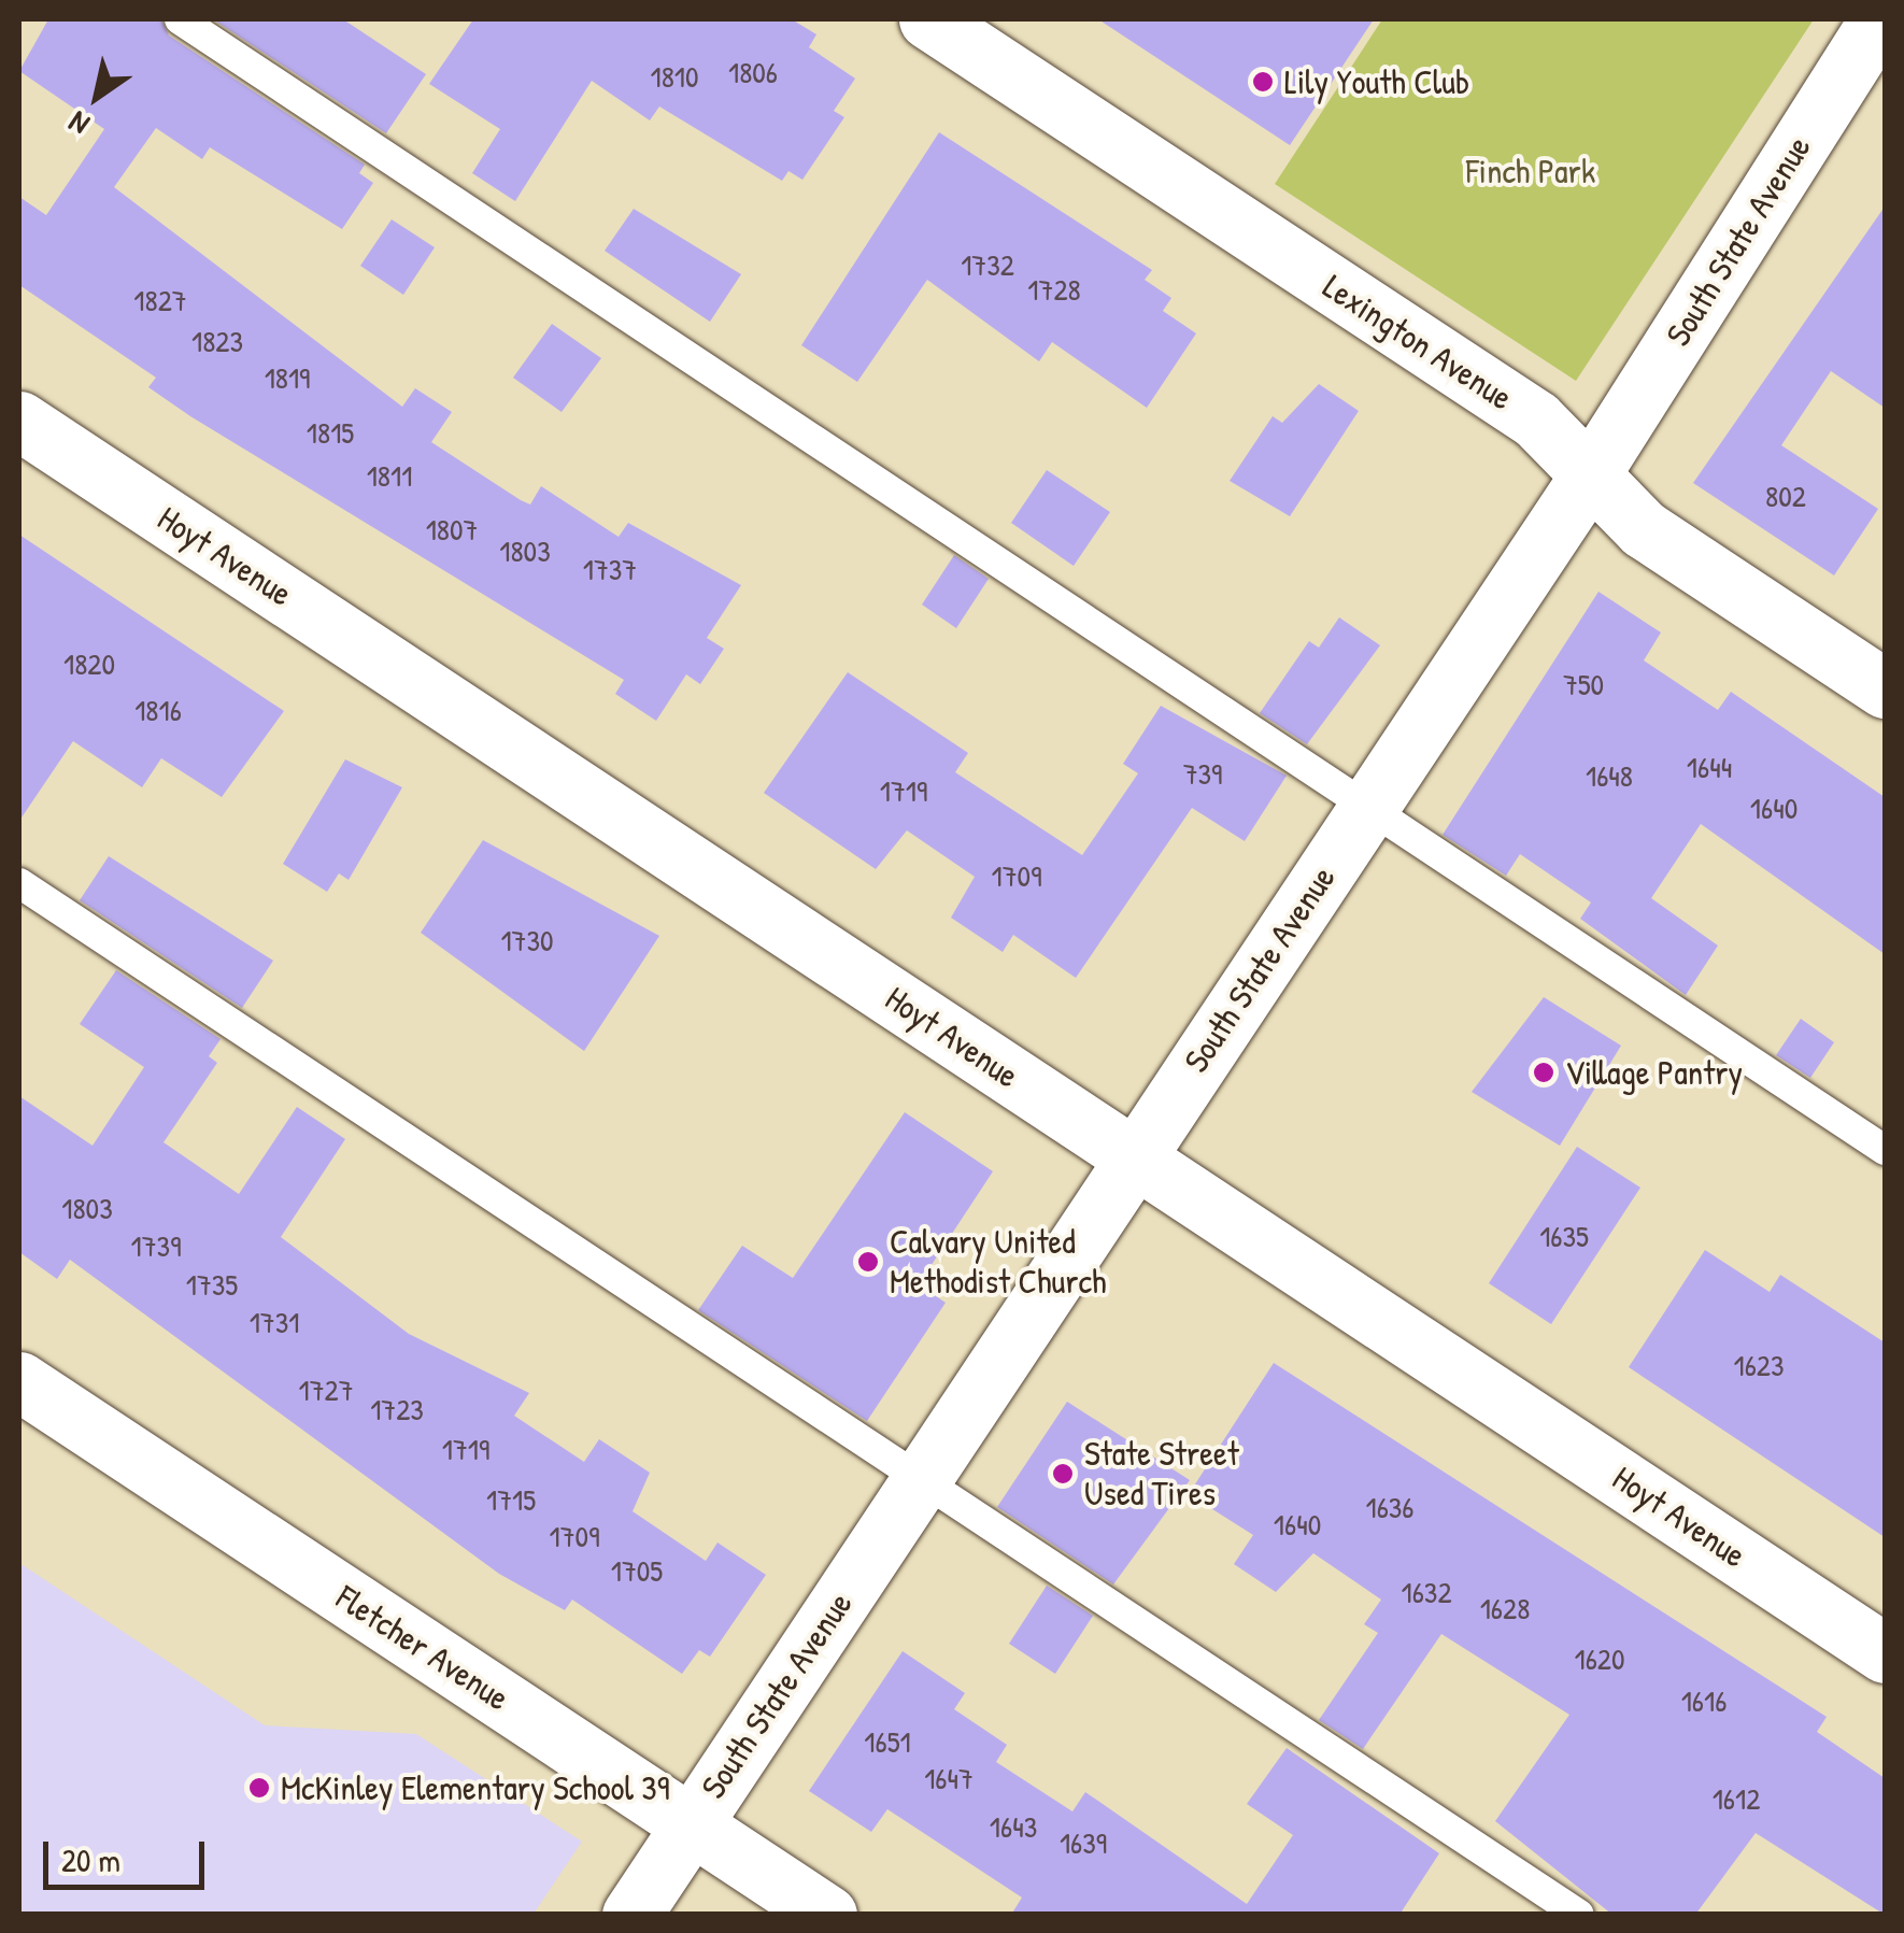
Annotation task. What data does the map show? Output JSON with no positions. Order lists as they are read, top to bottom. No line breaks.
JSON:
{"streets":{"street":["South State Avenue","Lexington Avenue","Hoyt Avenue","Fletcher Avenue"]},"crossings":[["South State Avenue","Lexington Avenue"],["South State Avenue","Hoyt Avenue"],["South State Avenue","Fletcher Avenue"]],"parks":["Finch Park"],"places":["Lily Youth Club","Village Pantry","Calvary United Methodist Church","State Street Used Tires","McKinley Elementary School 39"],"house_numbers":["1806","1810","1732","1728","1827","1823","1819","1815","1811","802","1807","1803","1737","1820","750","1816","1644","739","1648","1719","1640","1709","1730","1803","1635","1739","1735","1731","1623","1727","1723","1719","1715","1636","1640","1709","1705","1632","1628","1620","1616","1651","1647","1612","1643","1639"],"scale_bar":"20 m","north":"bottom left"}
